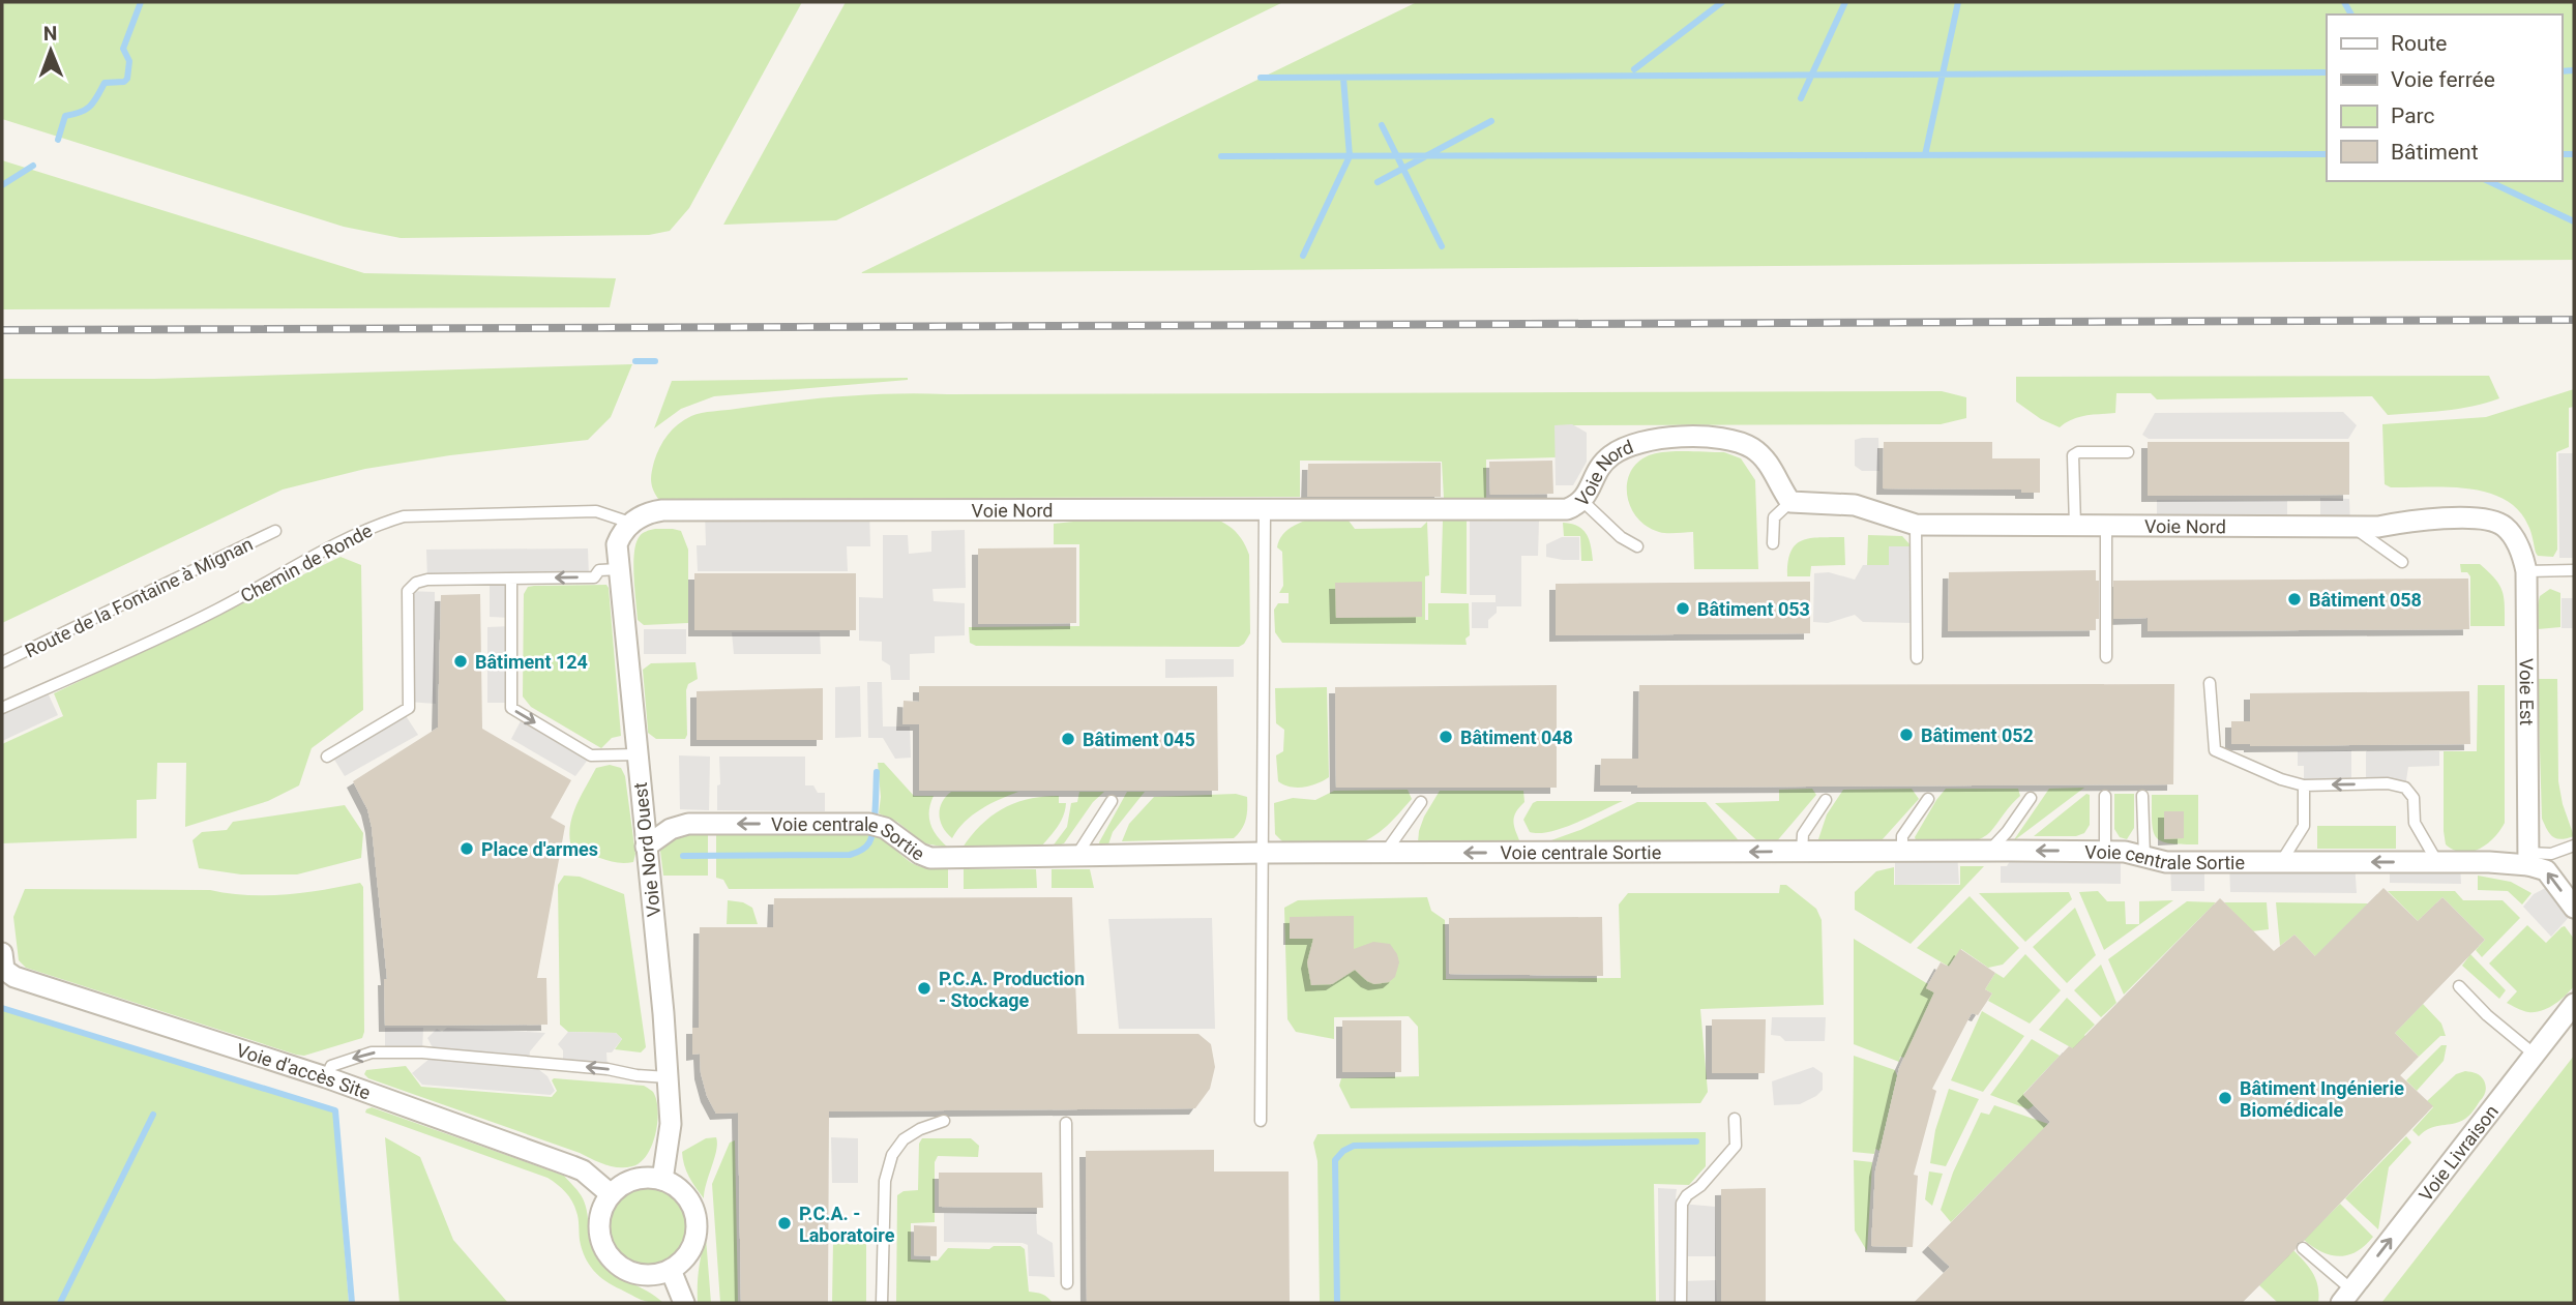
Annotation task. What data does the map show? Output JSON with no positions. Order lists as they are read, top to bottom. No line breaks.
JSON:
{"streets":{"street":["Voie Nord","Voie Est","Voie centrale Sortie","Voie Nord Ouest","Voie d'accès Site","Voie Livraison"],"lane":["Chemin de Ronde","Route de la Fontaine à Mignan"]},"crossings":[["Voie Nord","Chemin de Ronde"],["Voie Nord","Voie Est"],["Voie Nord","Voie Nord Ouest"],["Chemin de Ronde","Voie Nord Ouest"],["Voie Est","Voie centrale Sortie"],["Voie centrale Sortie","Voie Nord Ouest"],["Voie Nord Ouest","Voie d'accès Site"]],"one_way":["Voie centrale Sortie","Voie Livraison"],"places":["Bâtiment 058","Bâtiment 053","Bâtiment 124","Bâtiment 052","Bâtiment 048","Bâtiment 045","Place d'armes","P.C.A. Production - Stockage","Bâtiment Ingénierie Biomédicale","P.C.A. - Laboratoire"],"legend":["Route","Voie ferrée","Parc","Bâtiment"],"north":"top"}
